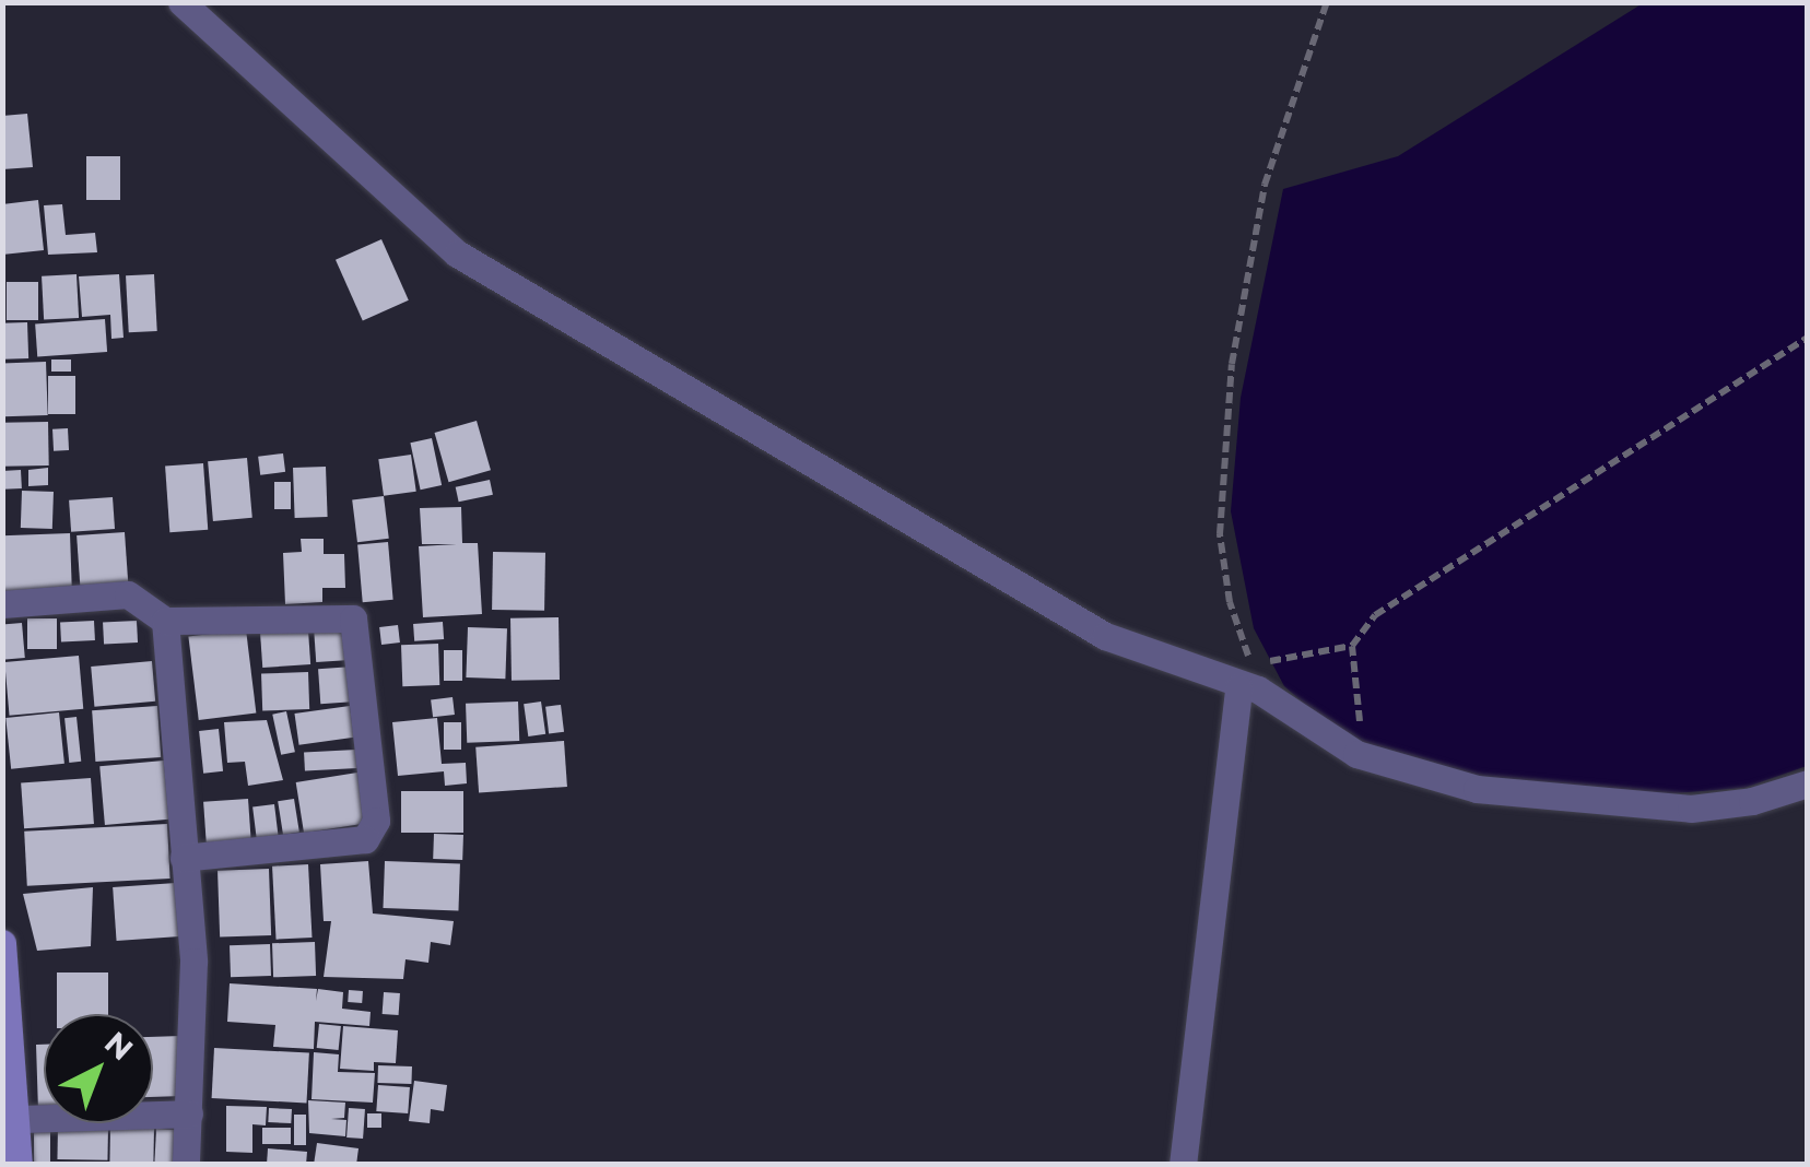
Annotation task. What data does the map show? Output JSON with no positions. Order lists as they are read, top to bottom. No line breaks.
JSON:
{"north":"top right"}
